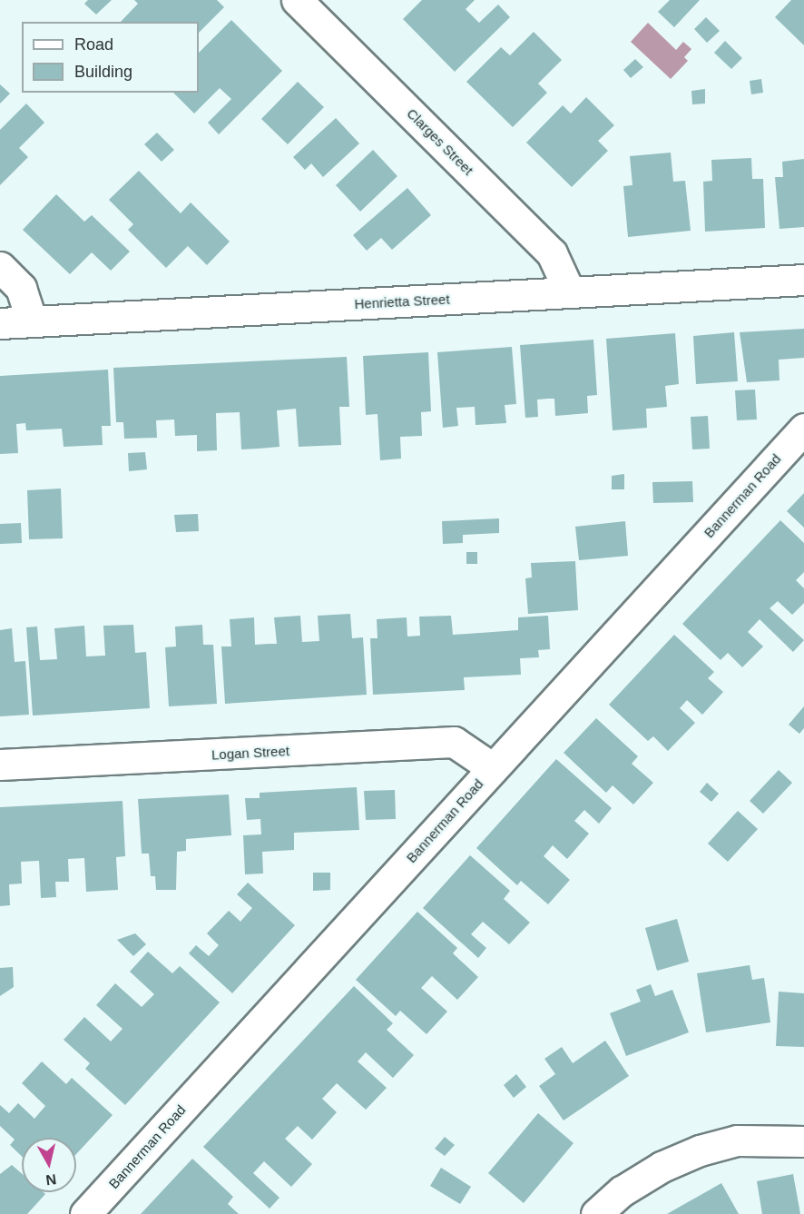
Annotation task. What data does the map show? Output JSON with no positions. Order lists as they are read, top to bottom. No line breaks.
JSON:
{"streets":{"street":["Clarges Street","Henrietta Street","Bannerman Road","Logan Street"]},"crossings":[["Clarges Street","Henrietta Street"],["Bannerman Road","Logan Street"]],"legend":["Road","Building"],"north":"bottom"}
